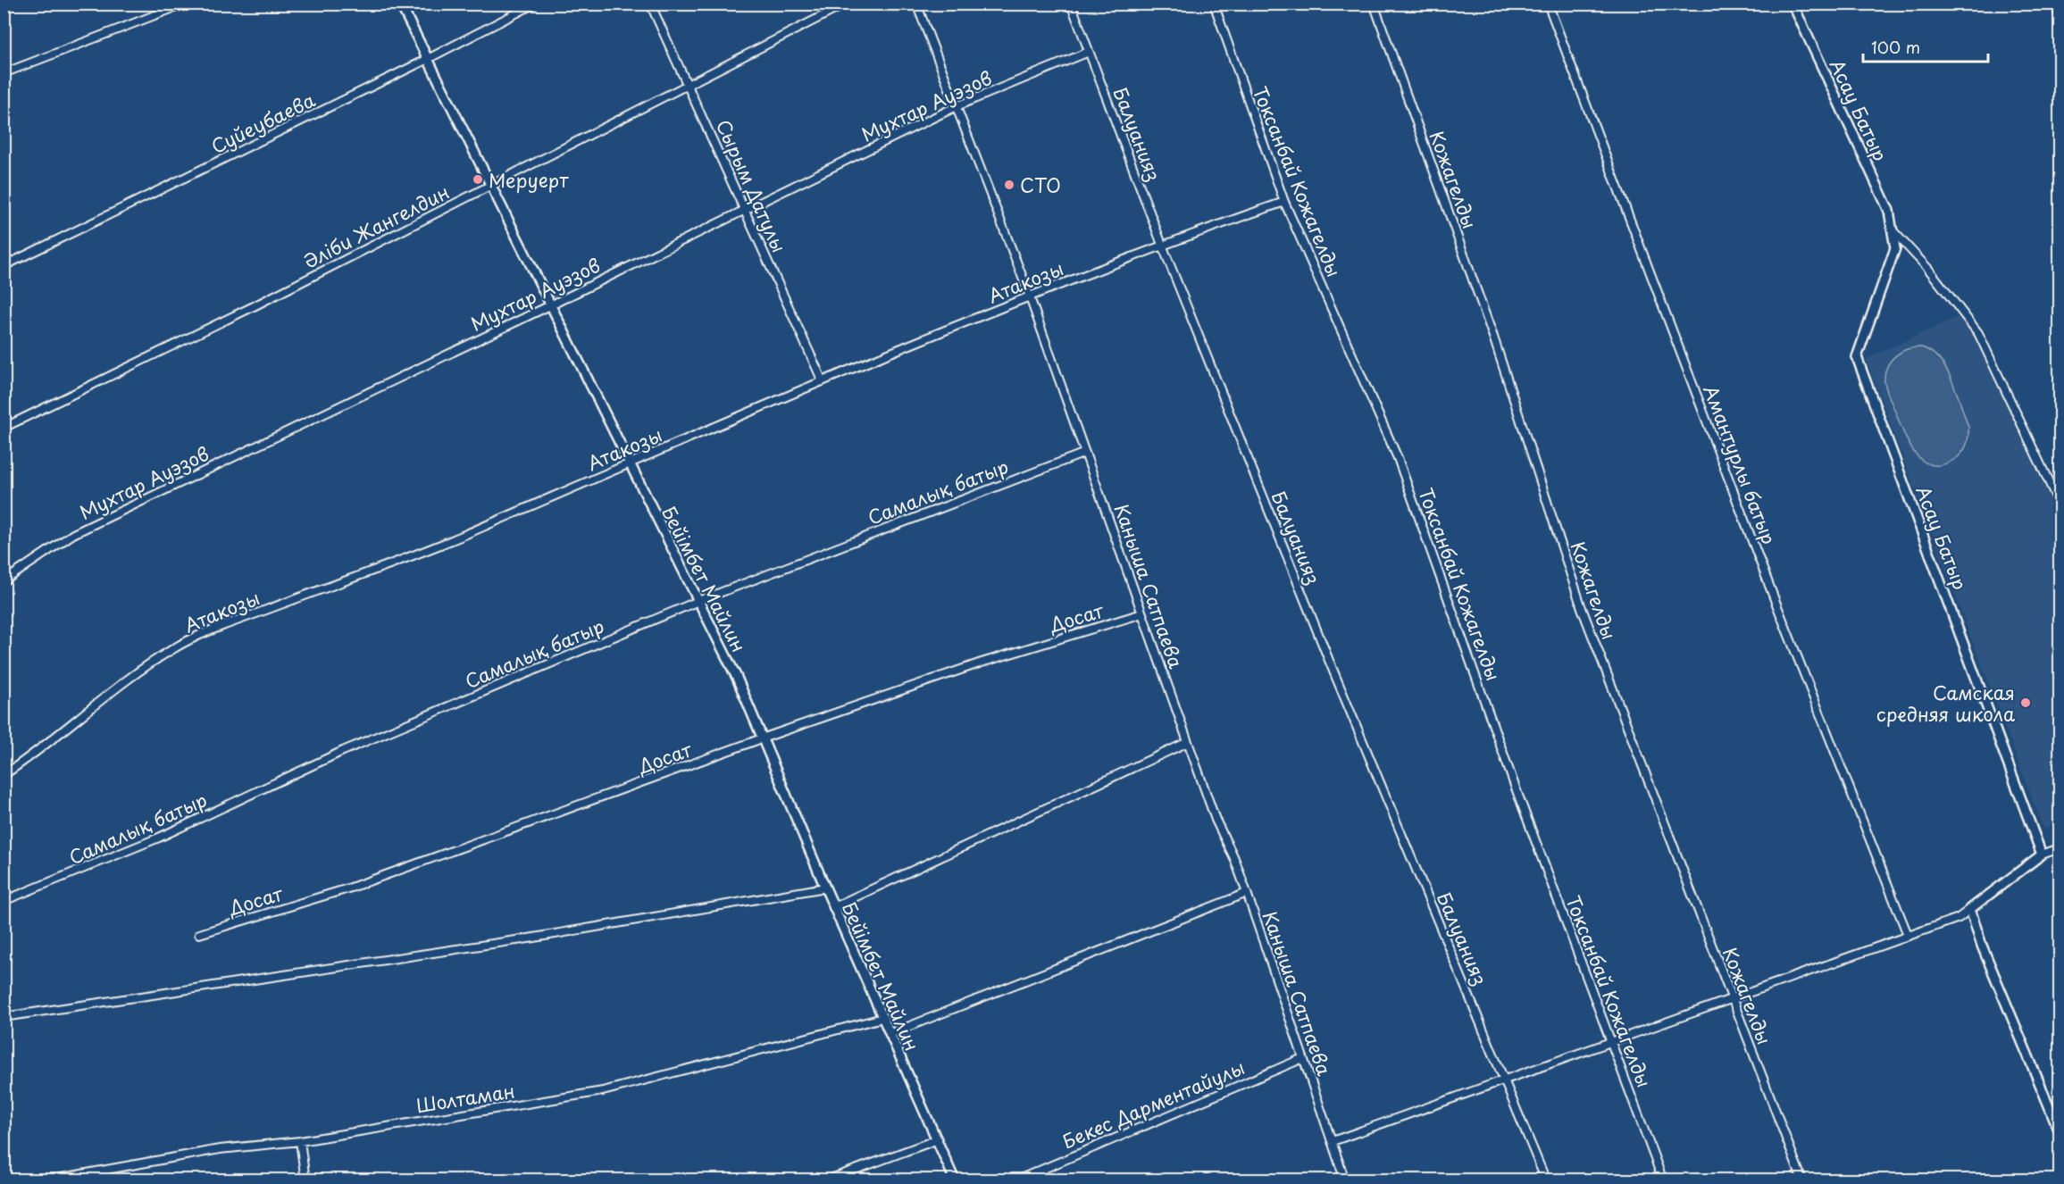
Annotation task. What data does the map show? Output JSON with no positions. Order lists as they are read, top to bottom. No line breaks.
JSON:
{"streets":{"street":["Мухтар Ауэзов","Асау Батыр","Суйеубаева","Балуанияз","Кожагелды","Токсанбай Кожагелды","Сырым Датулы","Әліби Жангелдин","Атакозы","Амантурлы батыр","Самалық батыр","Бейімбет Майлин","Каныша Сатпаева","Досат","Шолтаман","Бекес Дарментайулы"]},"crossings":[["Мухтар Ауэзов","Балуанияз"],["Мухтар Ауэзов","Сырым Датулы"],["Мухтар Ауэзов","Бейімбет Майлин"],["Мухтар Ауэзов","Каныша Сатпаева"],["Суйеубаева","Бейімбет Майлин"],["Балуанияз","Атакозы"],["Токсанбай Кожагелды","Атакозы"],["Сырым Датулы","Әліби Жангелдин"],["Сырым Датулы","Атакозы"],["Әліби Жангелдин","Бейімбет Майлин"],["Атакозы","Бейімбет Майлин"],["Атакозы","Каныша Сатпаева"],["Самалық батыр","Бейімбет Майлин"],["Самалық батыр","Каныша Сатпаева"],["Бейімбет Майлин","Досат"],["Бейімбет Майлин","Шолтаман"],["Каныша Сатпаева","Досат"],["Каныша Сатпаева","Бекес Дарментайулы"]],"places":["Меруерт","CTO","Самская средняя школа"],"scale_bar":"100 m"}
